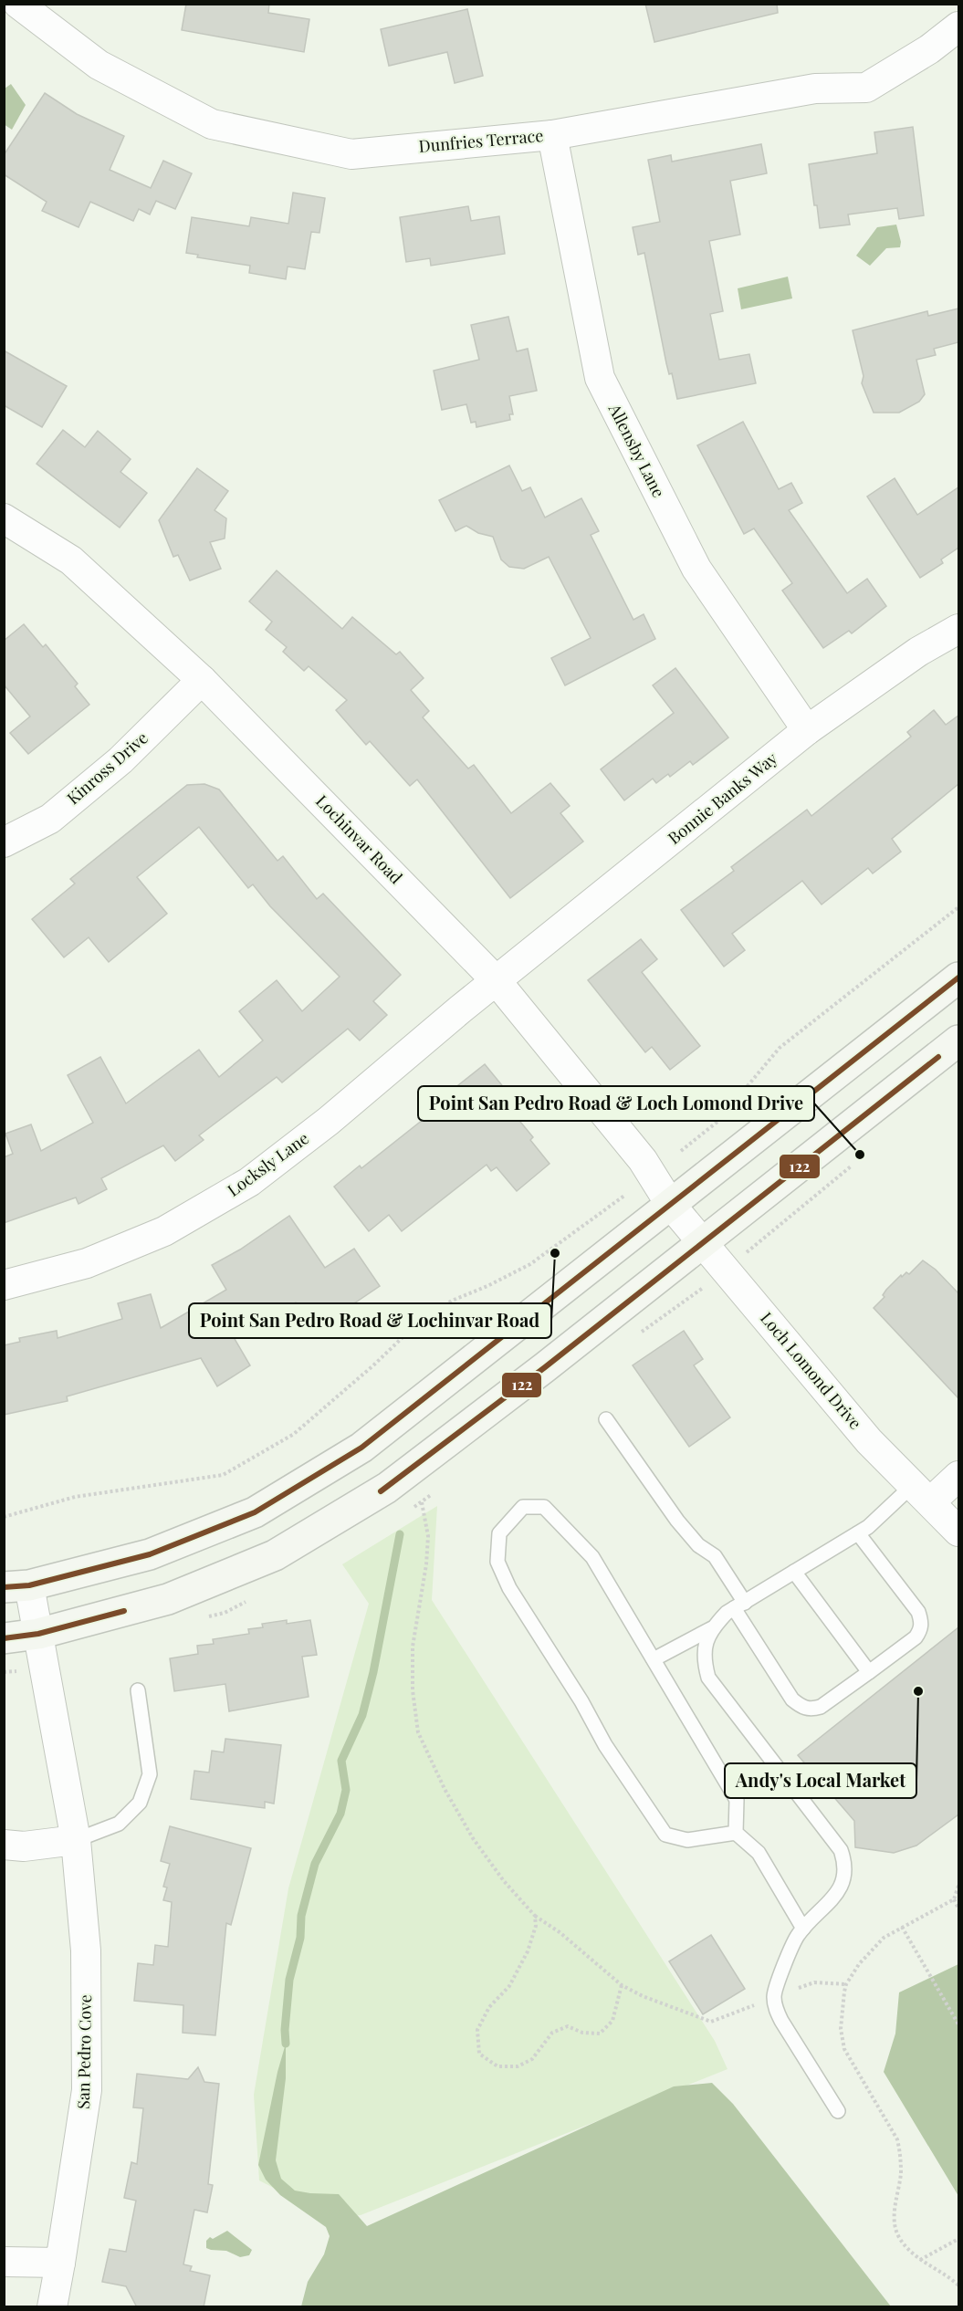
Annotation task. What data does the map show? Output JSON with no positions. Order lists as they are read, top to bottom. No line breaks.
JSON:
{"streets":{"street":["Dunfries Terrace","Allensby Lane","Kinross Drive","Bonnie Banks Way","Lochinvar Road","Locksly Lane","Loch Lomond Drive","San Pedro Cove"]},"crossings":[["Dunfries Terrace","Allensby Lane"],["Allensby Lane","Bonnie Banks Way"],["Kinross Drive","Lochinvar Road"],["Bonnie Banks Way","Lochinvar Road"],["Bonnie Banks Way","Locksly Lane"],["Lochinvar Road","Locksly Lane"],["Lochinvar Road","Loch Lomond Drive"]],"places":["Point San Pedro Road & Loch Lomond Drive","Point San Pedro Road & Lochinvar Road","Andy's Local Market"],"lines":["transit line 122"]}
